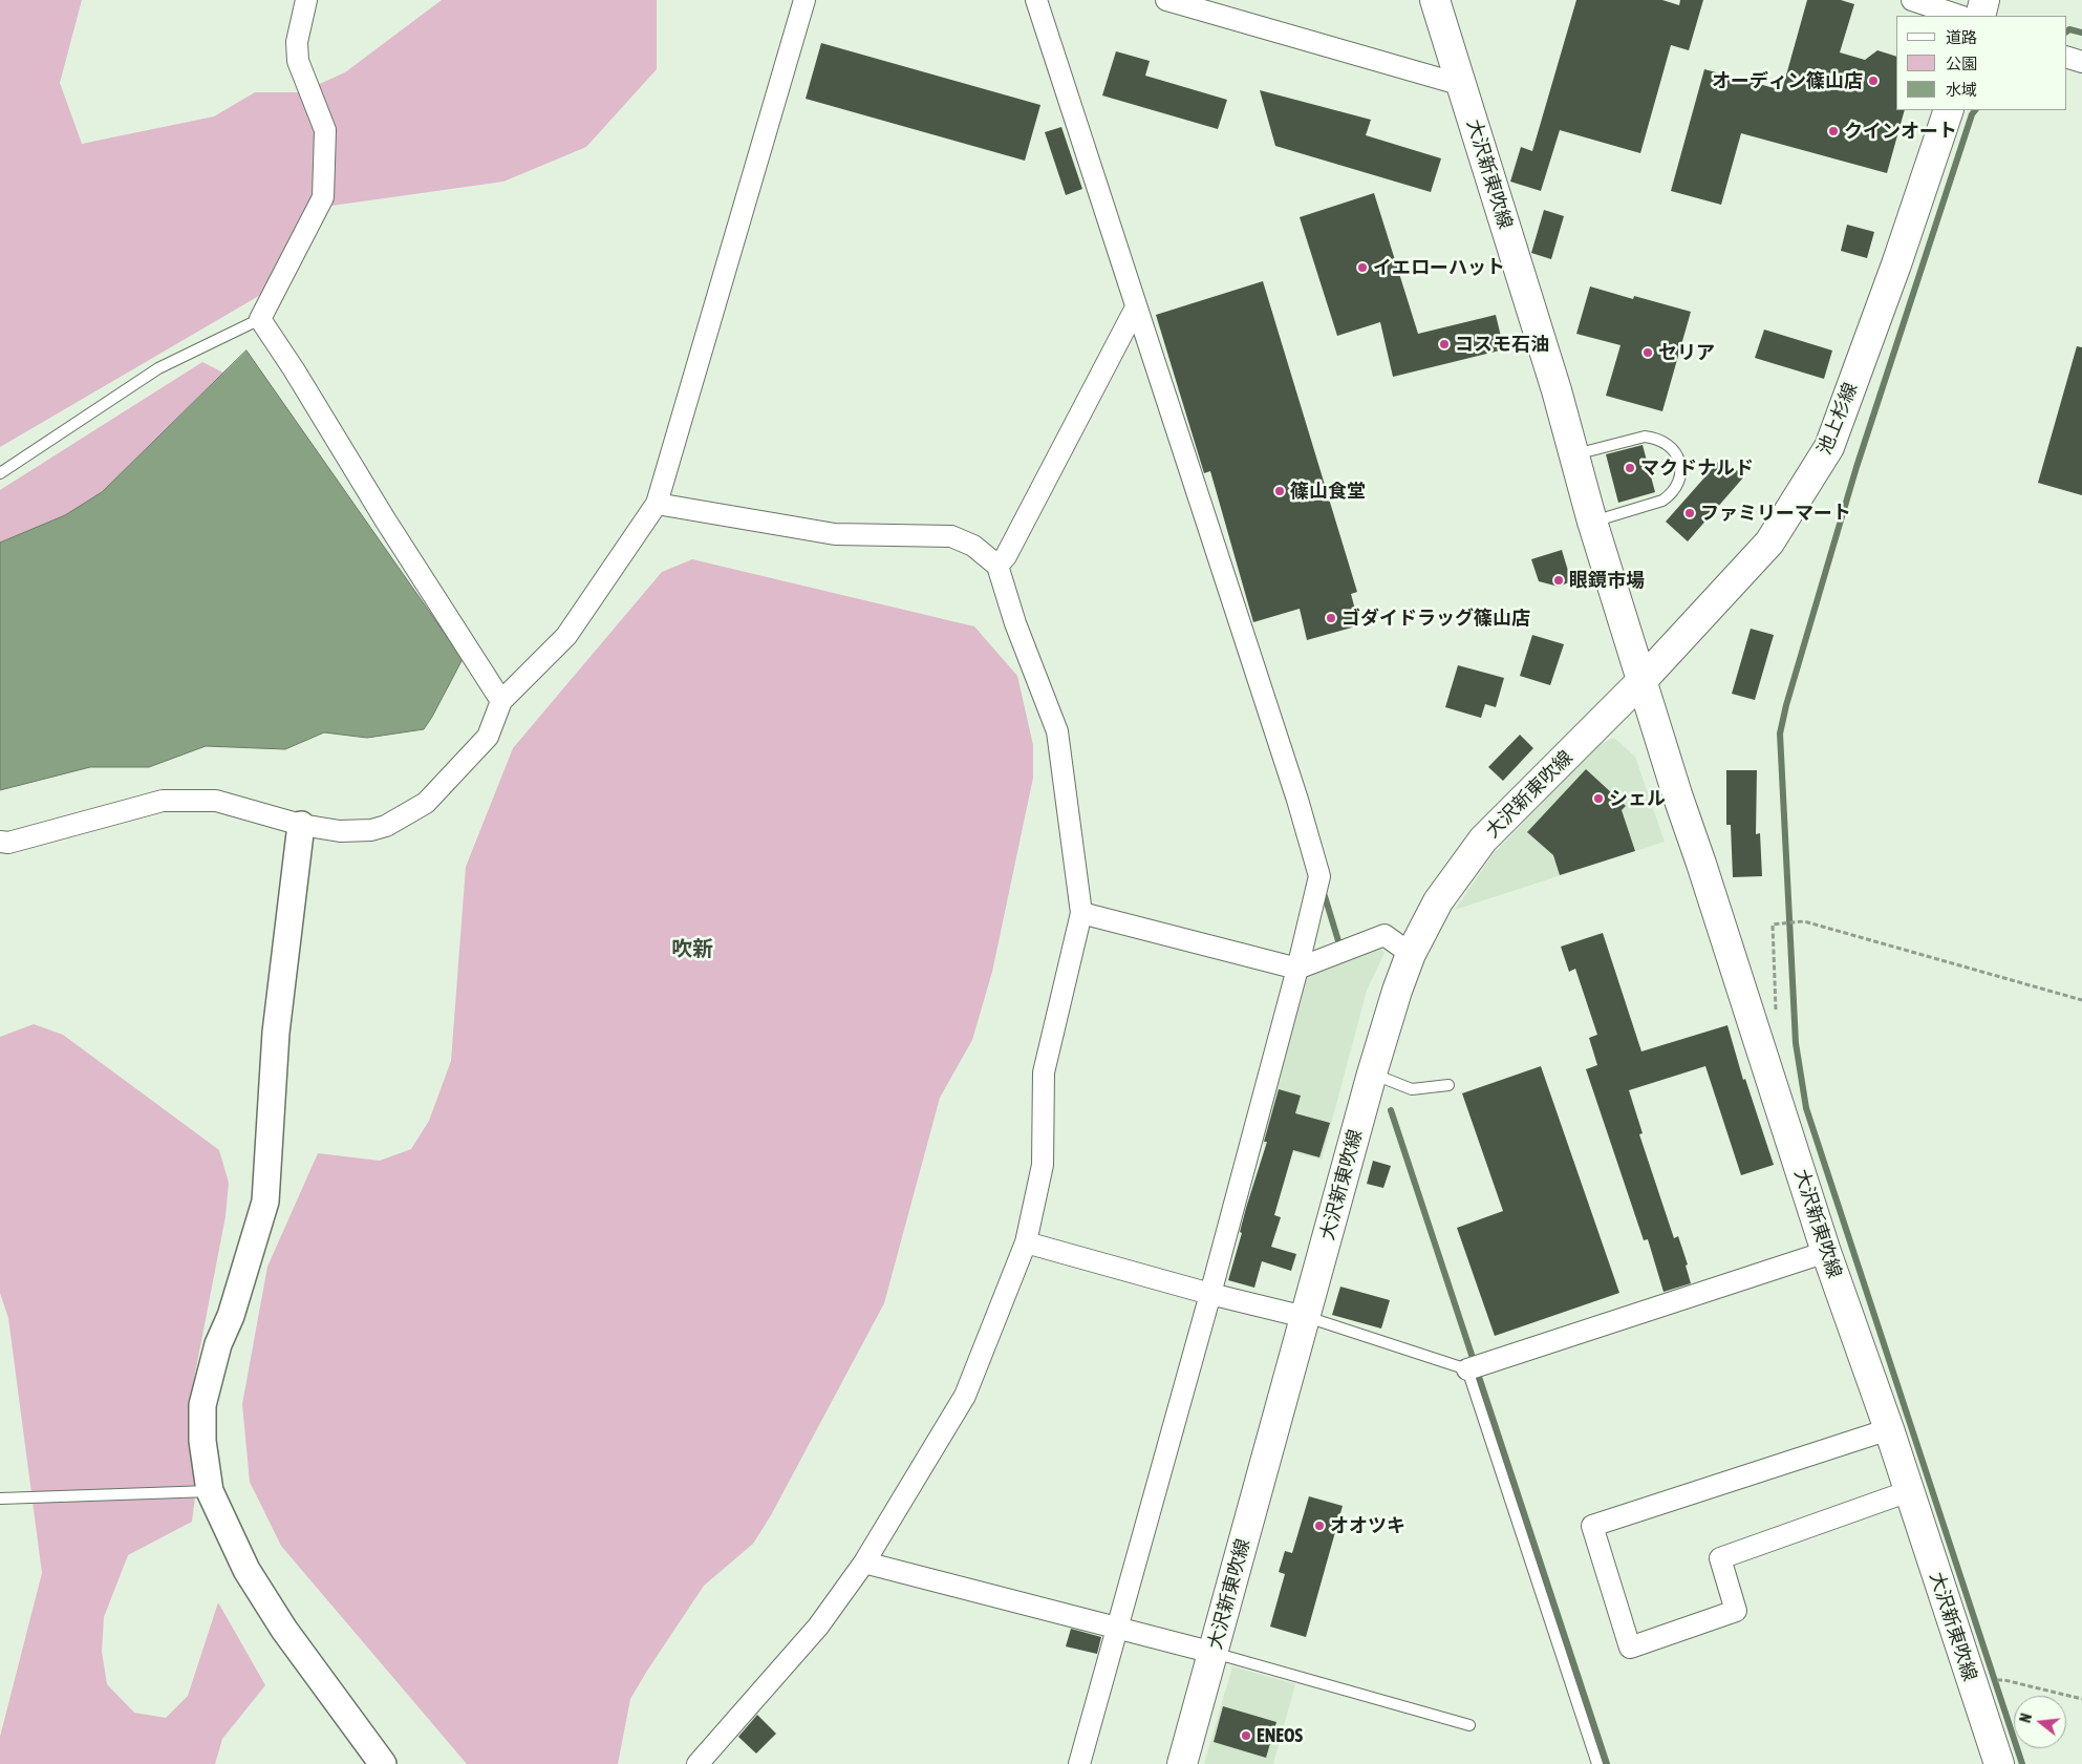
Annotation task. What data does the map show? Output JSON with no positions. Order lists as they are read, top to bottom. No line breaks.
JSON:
{"streets":{"main road":["大沢新東吹線","池上杉線"]},"crossings":[["大沢新東吹線","池上杉線"]],"districts":["吹新"],"places":["オーディン篠山店","クインオート","イエローハット","コスモ石油","セリア","マクドナルド","篠山食堂","ファミリーマート","眼鏡市場","ゴダイドラッグ篠山店","シェル","オオツキ","ENEOS"],"legend":["道路","公園","水域"],"north":"left"}
